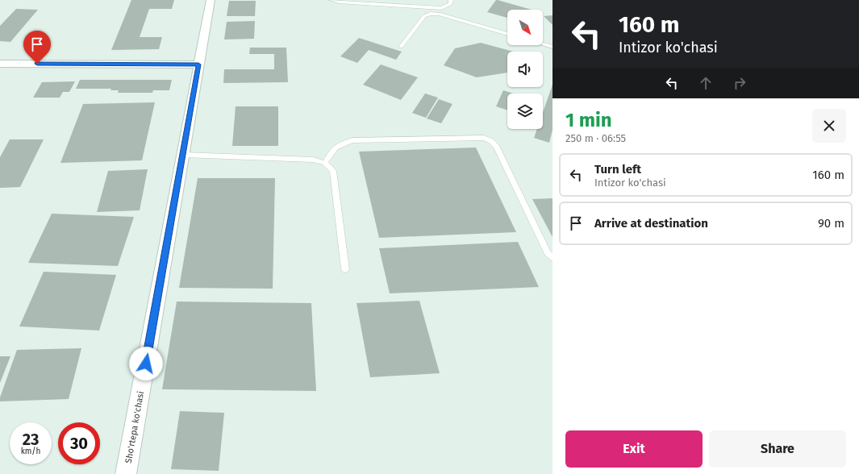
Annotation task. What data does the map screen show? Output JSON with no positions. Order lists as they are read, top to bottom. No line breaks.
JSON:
{"streets":{"street":["Sho'rtepa ko'chasi"]},"north":"bottom right","page":{"turn":["160 m","Intizor ko'chasi"],"heading":["1 min","250 m · 06:55"],"list":[{"name":"Turn left","note":"Intizor ko'chasi","value":"160 m"},{"name":"Arrive at destination","value":"90 m"}],"speed":"23 km/h","limit":"30","buttons":["Exit","Share"]}}
